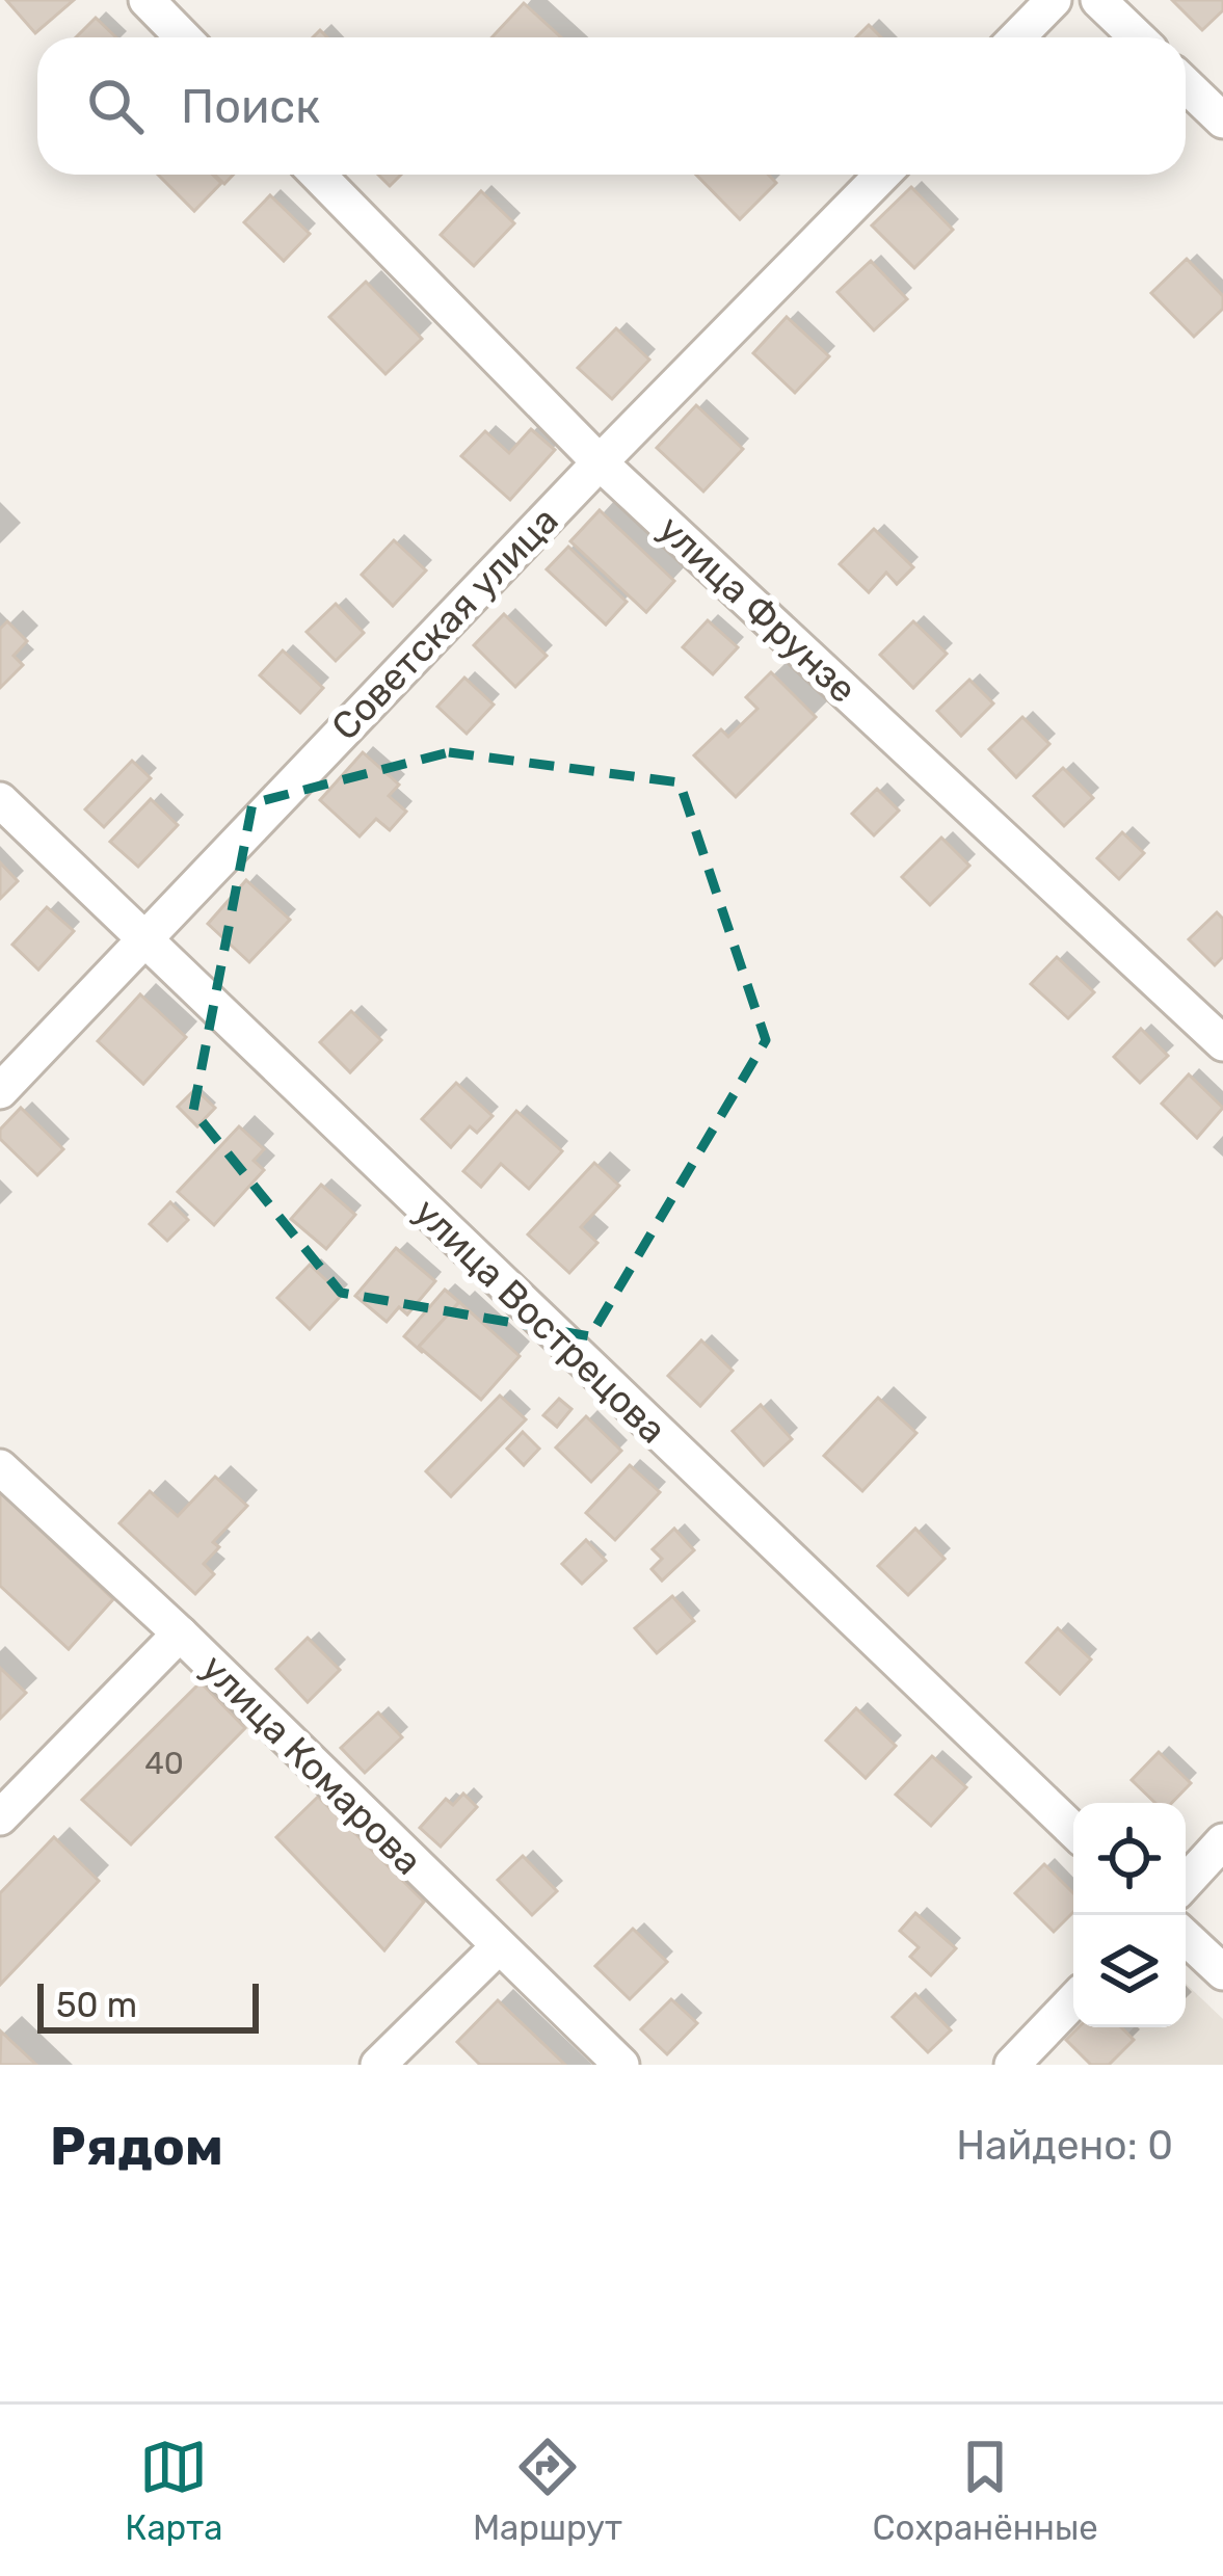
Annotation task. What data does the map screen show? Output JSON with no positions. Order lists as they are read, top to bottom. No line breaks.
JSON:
{"streets":{"street":["улица Фрунзе","Советская улица","улица Вострецова","улица Комарова"]},"crossings":[["улица Фрунзе","Советская улица"],["Советская улица","улица Вострецова"]],"house_numbers":["40"],"scale_bar":"50 m","page":{"search":"Поиск","scale":"50 m","heading":["Рядом","Найдено: 0"],"nav":["Карта","Маршрут","Сохранённые"]}}
